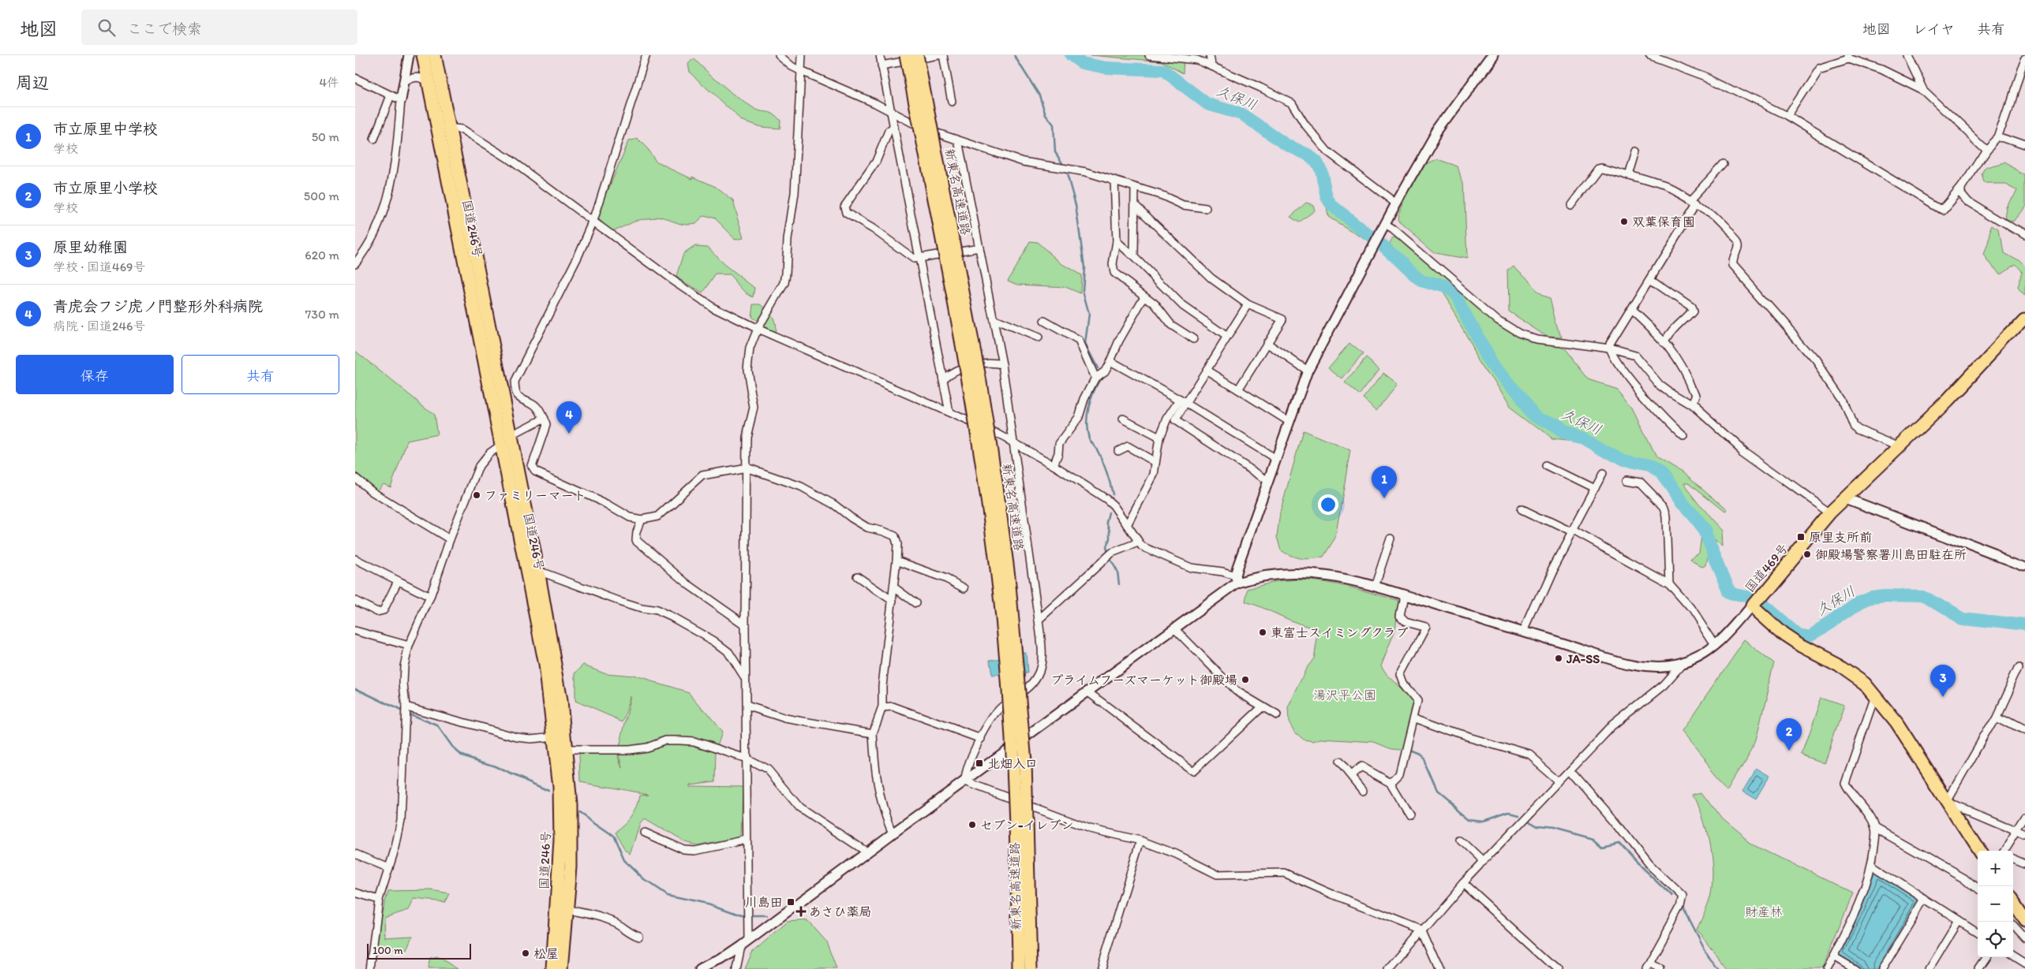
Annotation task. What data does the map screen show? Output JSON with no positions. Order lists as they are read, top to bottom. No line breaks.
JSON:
{"streets":{"highway":["新東名高速道路","国道246号","国道469号"]},"water":["久保川"],"parks":["湯沢平公園","財産林"],"places":{"other":["双葉保育園","ファミリーマート","御殿場警察署川島田駐在所","東富士スイミングクラブ","JA-SS","プライムフーズマーケット御殿場","セブン-イレブン","松屋"],"transit":["原里支所前","北畑入口","川島田"],"health":["あさひ薬局"]},"scale_bar":"100 m","page":{"header":"地図","search":"ここで検索","nav":["地図","レイヤ","共有"],"heading":["周辺","4件"],"list":[{"mark":"1","name":"市立原里中学校","note":"学校","value":"50 m"},{"mark":"2","name":"市立原里小学校","note":"学校","value":"500 m"},{"mark":"3","name":"原里幼稚園","note":"学校 · 国道469号","value":"620 m"},{"mark":"4","name":"青虎会フジ虎ノ門整形外科病院","note":"病院 · 国道246号","value":"730 m"}],"buttons":["保存","共有"],"pins":["4","1","3","2"],"map_buttons":["+","−"],"scale":"100 m"}}
